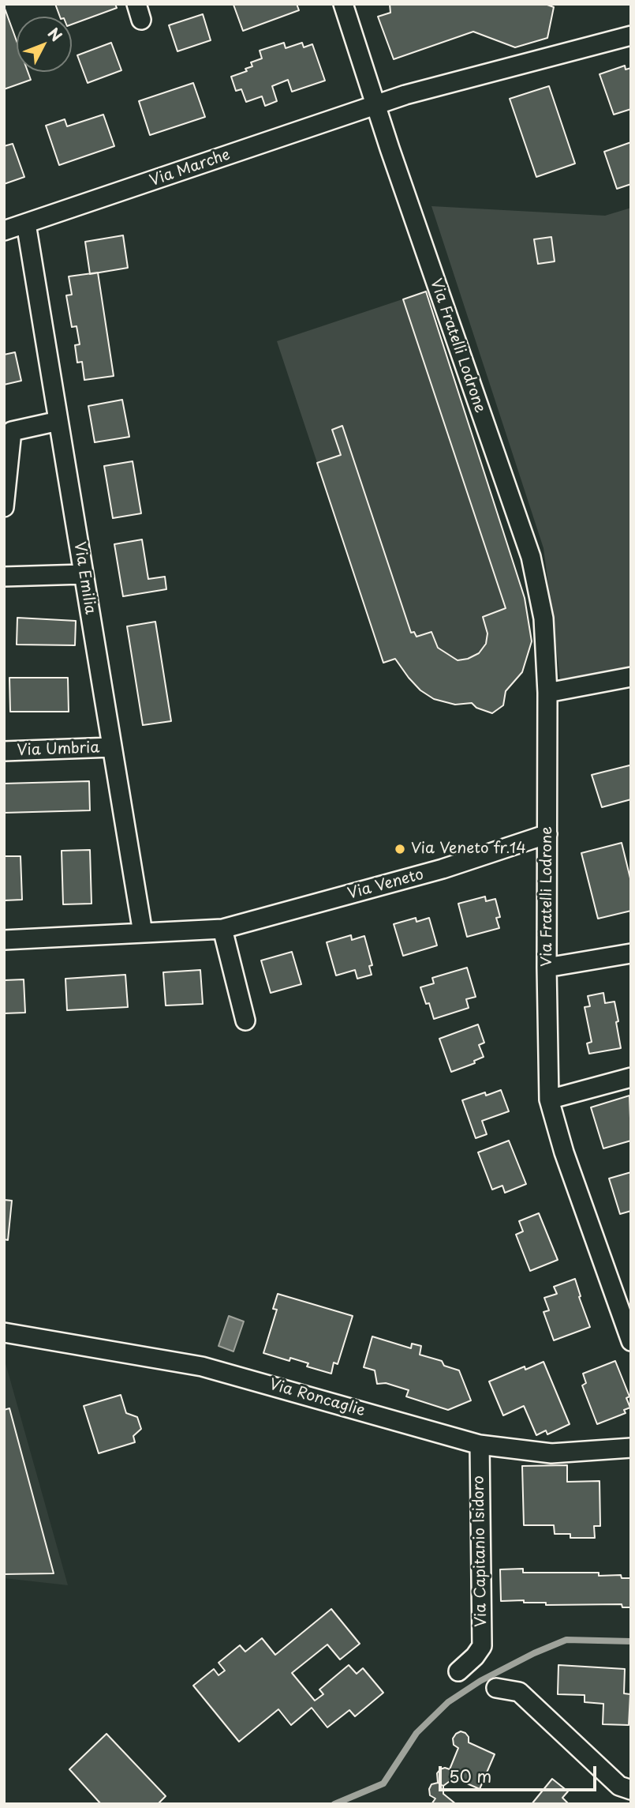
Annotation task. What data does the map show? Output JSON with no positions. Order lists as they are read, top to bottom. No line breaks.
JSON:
{"streets":{"street":["Via Marche","Via Fratelli Lodrone","Via Emilia","Via Umbria","Via Veneto","Via Roncaglie","Via Capitanio Isidoro"]},"crossings":[["Via Marche","Via Fratelli Lodrone"],["Via Marche","Via Emilia"],["Via Fratelli Lodrone","Via Veneto"],["Via Emilia","Via Umbria"],["Via Emilia","Via Veneto"],["Via Roncaglie","Via Capitanio Isidoro"]],"places":["Via Veneto fr.14"],"scale_bar":"50 m","north":"top right"}
